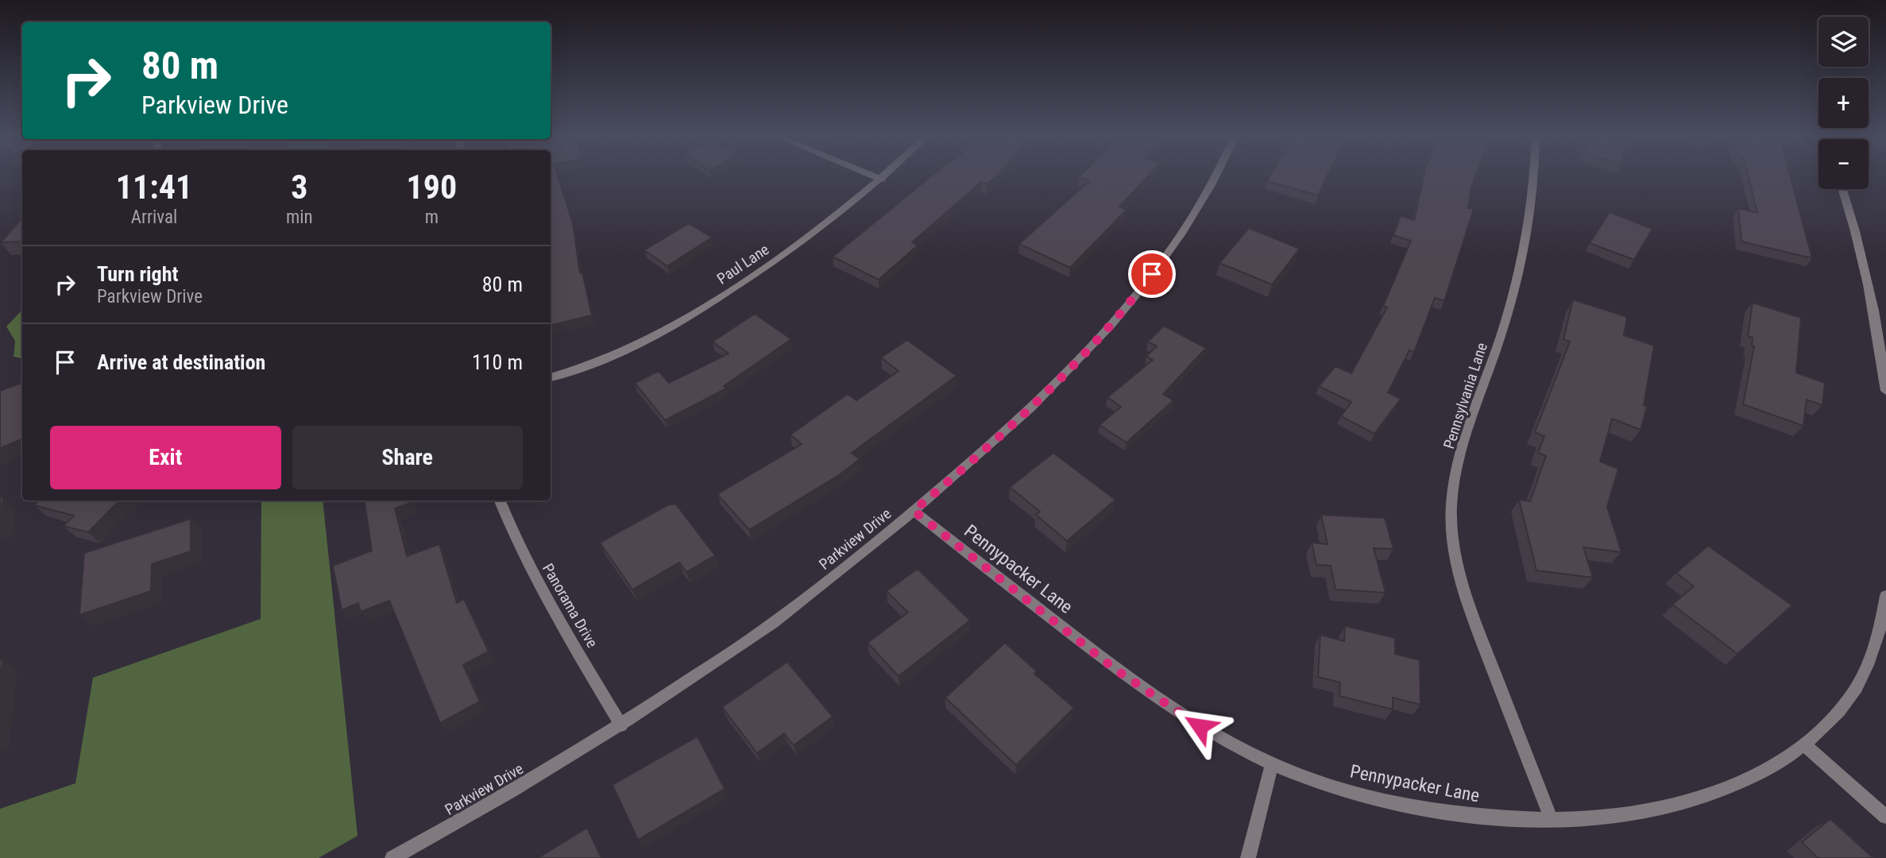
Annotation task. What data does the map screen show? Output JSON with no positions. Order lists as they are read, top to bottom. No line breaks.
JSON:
{"streets":{"street":["Paul Lane","Pennsylvania Lane","Parkview Drive","Pennypacker Lane","Panorama Drive"]},"crossings":[["Pennsylvania Lane","Pennypacker Lane"],["Parkview Drive","Pennypacker Lane"],["Parkview Drive","Panorama Drive"]],"page":{"map_buttons":["+","−"],"turn":["80 m","Parkview Drive"],"eta":["11:41","Arrival","3","min","190","m"],"list":[{"name":"Turn right","note":"Parkview Drive","value":"80 m"},{"name":"Arrive at destination","value":"110 m"}],"buttons":["Exit","Share"]}}
